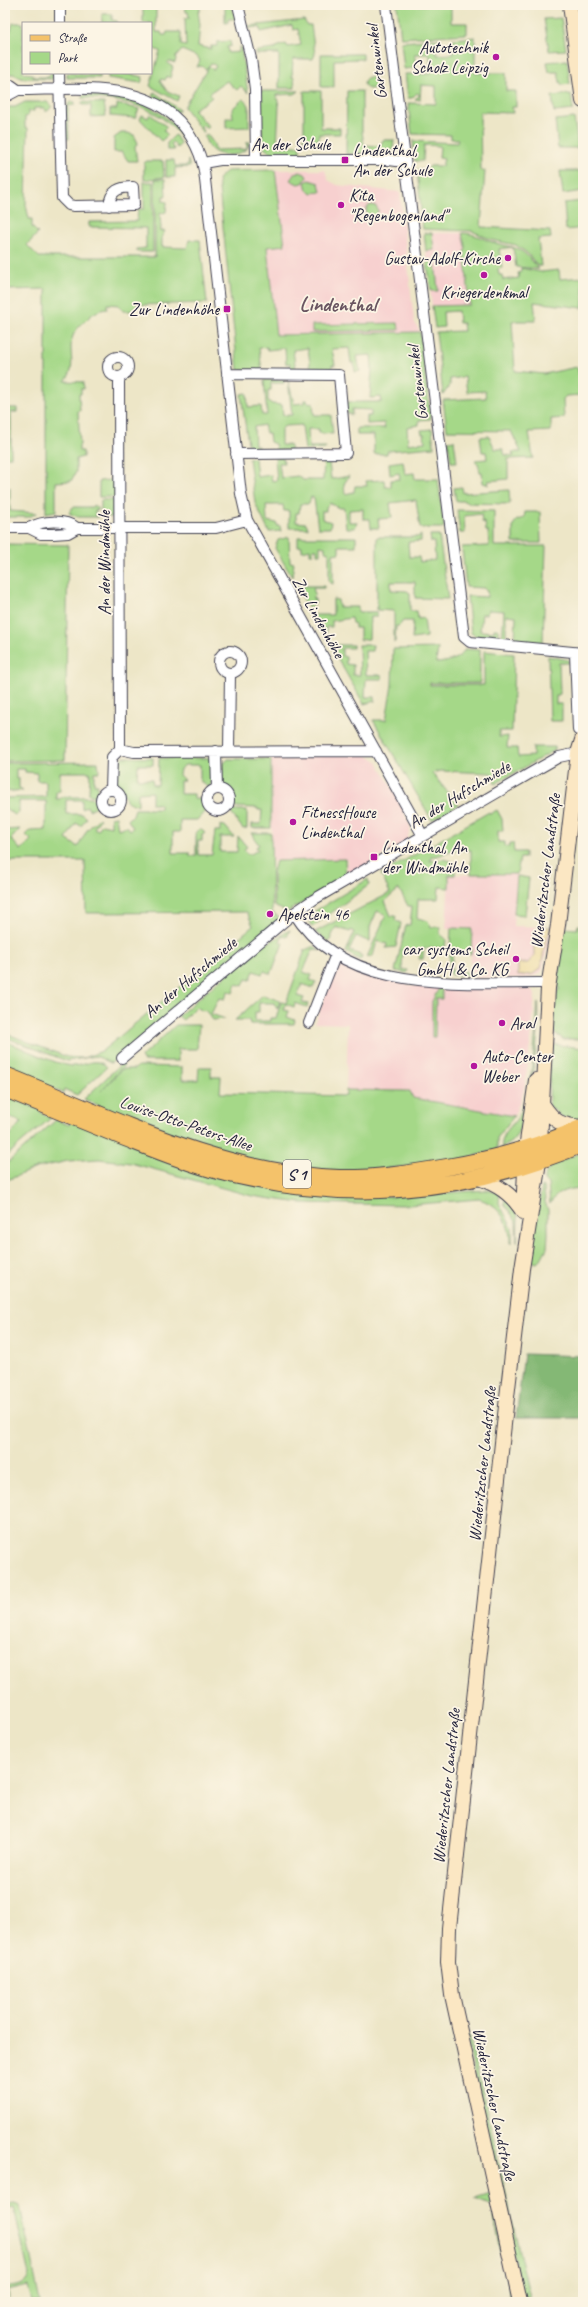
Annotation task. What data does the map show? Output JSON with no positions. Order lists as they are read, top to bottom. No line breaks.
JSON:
{"streets":{"main road":["Louise-Otto-Peters-Allee","S 1"],"street":["Gartenwinkel","An der Schule","An der Windmühle","Zur Lindenhöhe","An der Hufschmiede","Wiederitzscher Landstraße"]},"crossings":[["Gartenwinkel","An der Schule"],["An der Schule","Zur Lindenhöhe"],["Zur Lindenhöhe","An der Hufschmiede"],["An der Hufschmiede","Wiederitzscher Landstraße"],["Wiederitzscher Landstraße","Louise-Otto-Peters-Allee"],["Wiederitzscher Landstraße","S 1"],["Louise-Otto-Peters-Allee","S 1"]],"districts":["Lindenthal"],"places":{"other":["Autotechnik Scholz Leipzig","Kita \"Regenbogenland\"","Gustav-Adolf-Kirche","Kriegerdenkmal","FitnessHouse Lindenthal","Apelstein 46","car systems Scheil GmbH & Co. KG","Aral","Auto-Center Weber"],"transit":["Lindenthal, An der Schule","Zur Lindenhöhe","Lindenthal, An der Windmühle"]},"legend":["Straße","Park"]}
